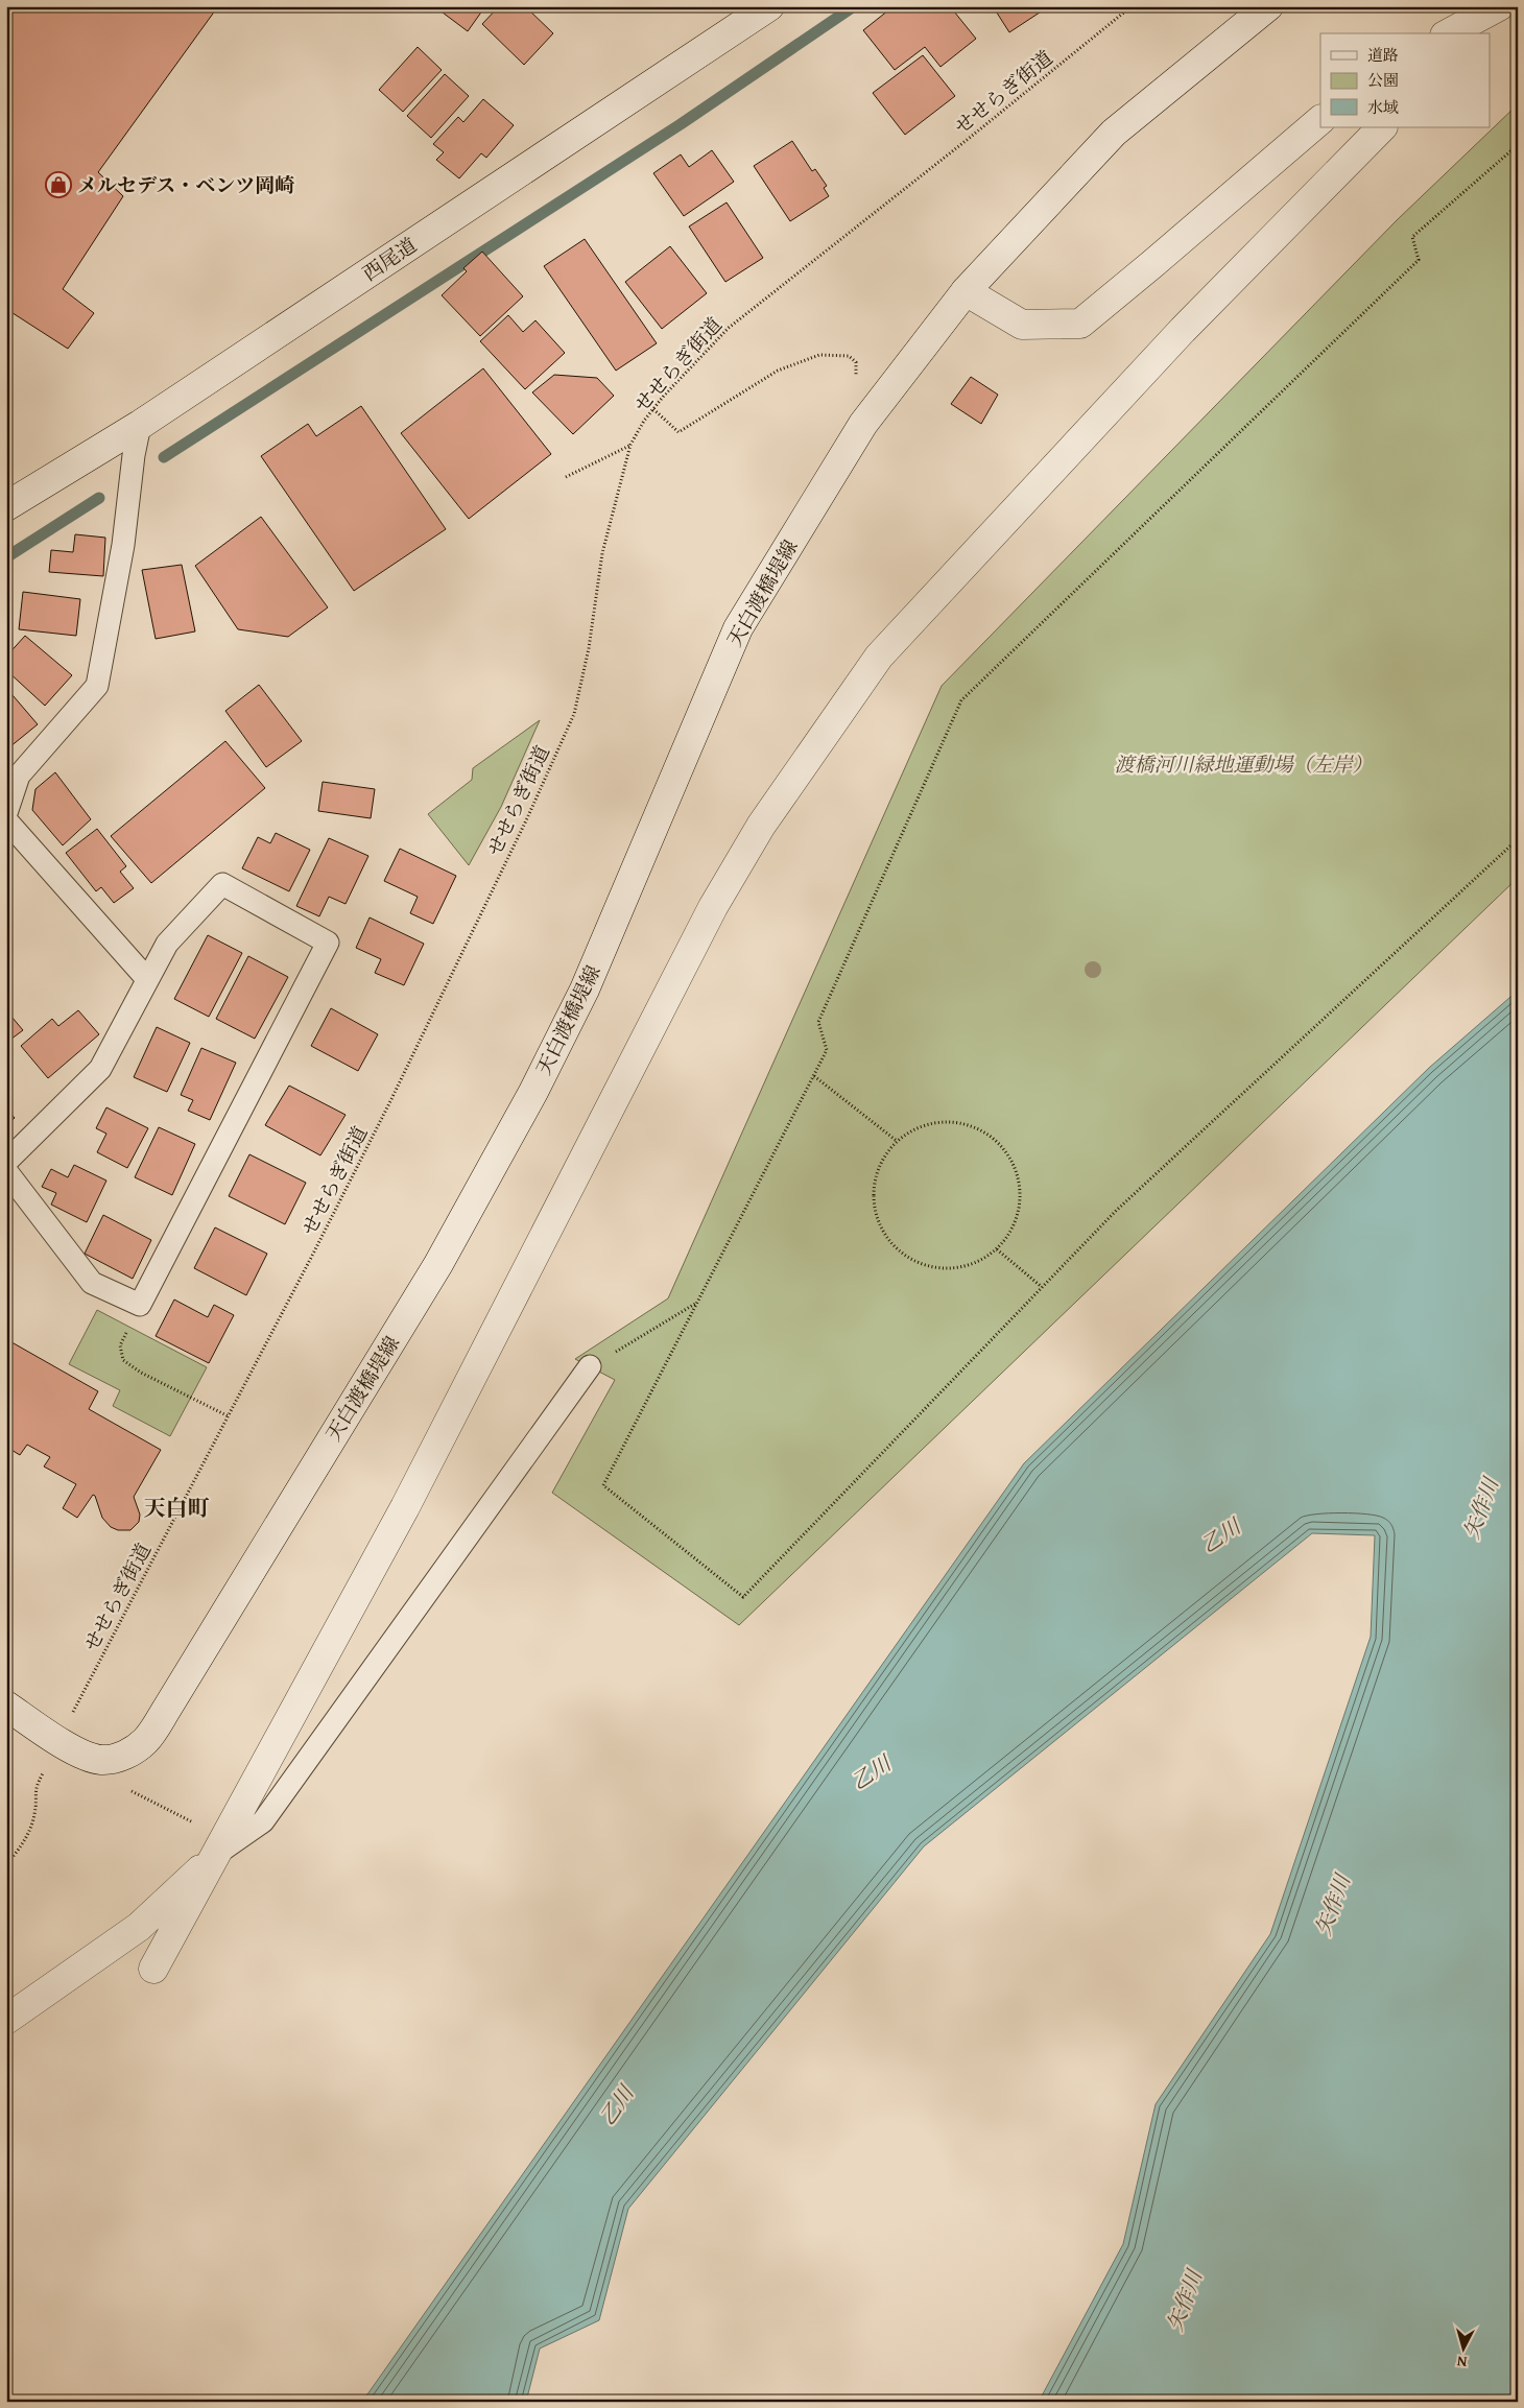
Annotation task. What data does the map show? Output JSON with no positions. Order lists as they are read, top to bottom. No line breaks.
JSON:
{"streets":{"street":["西尾道","天白渡橋堤線"],"path":["せせらぎ街道"]},"crossings":[["せせらぎ街道","天白渡橋堤線"]],"districts":["天白町"],"water":["矢作川","乙川"],"parks":["渡橋河川緑地運動場（左岸）"],"places":{"shop":["メルセデス・ベンツ岡崎"]},"legend":["道路","公園","水域"],"north":"bottom"}
